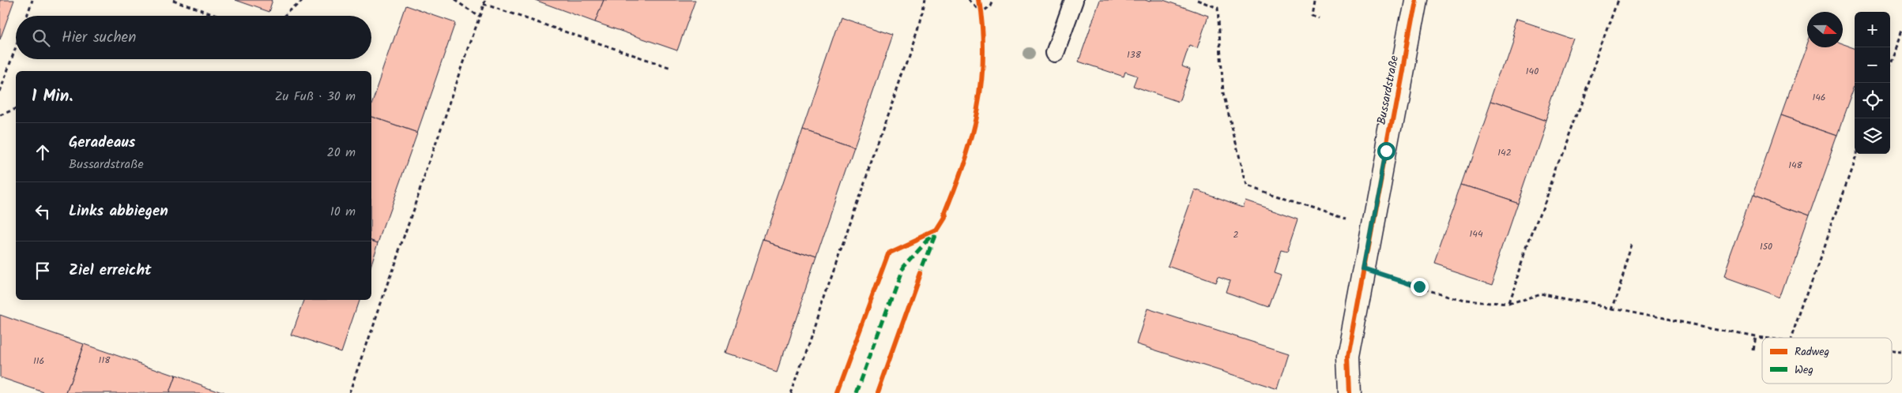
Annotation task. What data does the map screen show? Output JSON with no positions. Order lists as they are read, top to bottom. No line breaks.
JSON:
{"streets":{"street":["Bussardstraße"]},"house_numbers":["138","140","146","142","148","144","2","150","118","116"],"legend":["Radweg","Weg"],"north":"right","page":{"map_buttons":["+","−"],"search":"Hier suchen","heading":["1 Min.","Zu Fuß · 30 m"],"list":[["Geradeaus","Bussardstraße","20 m"],["Links abbiegen","10 m"],"Ziel erreicht"]}}
